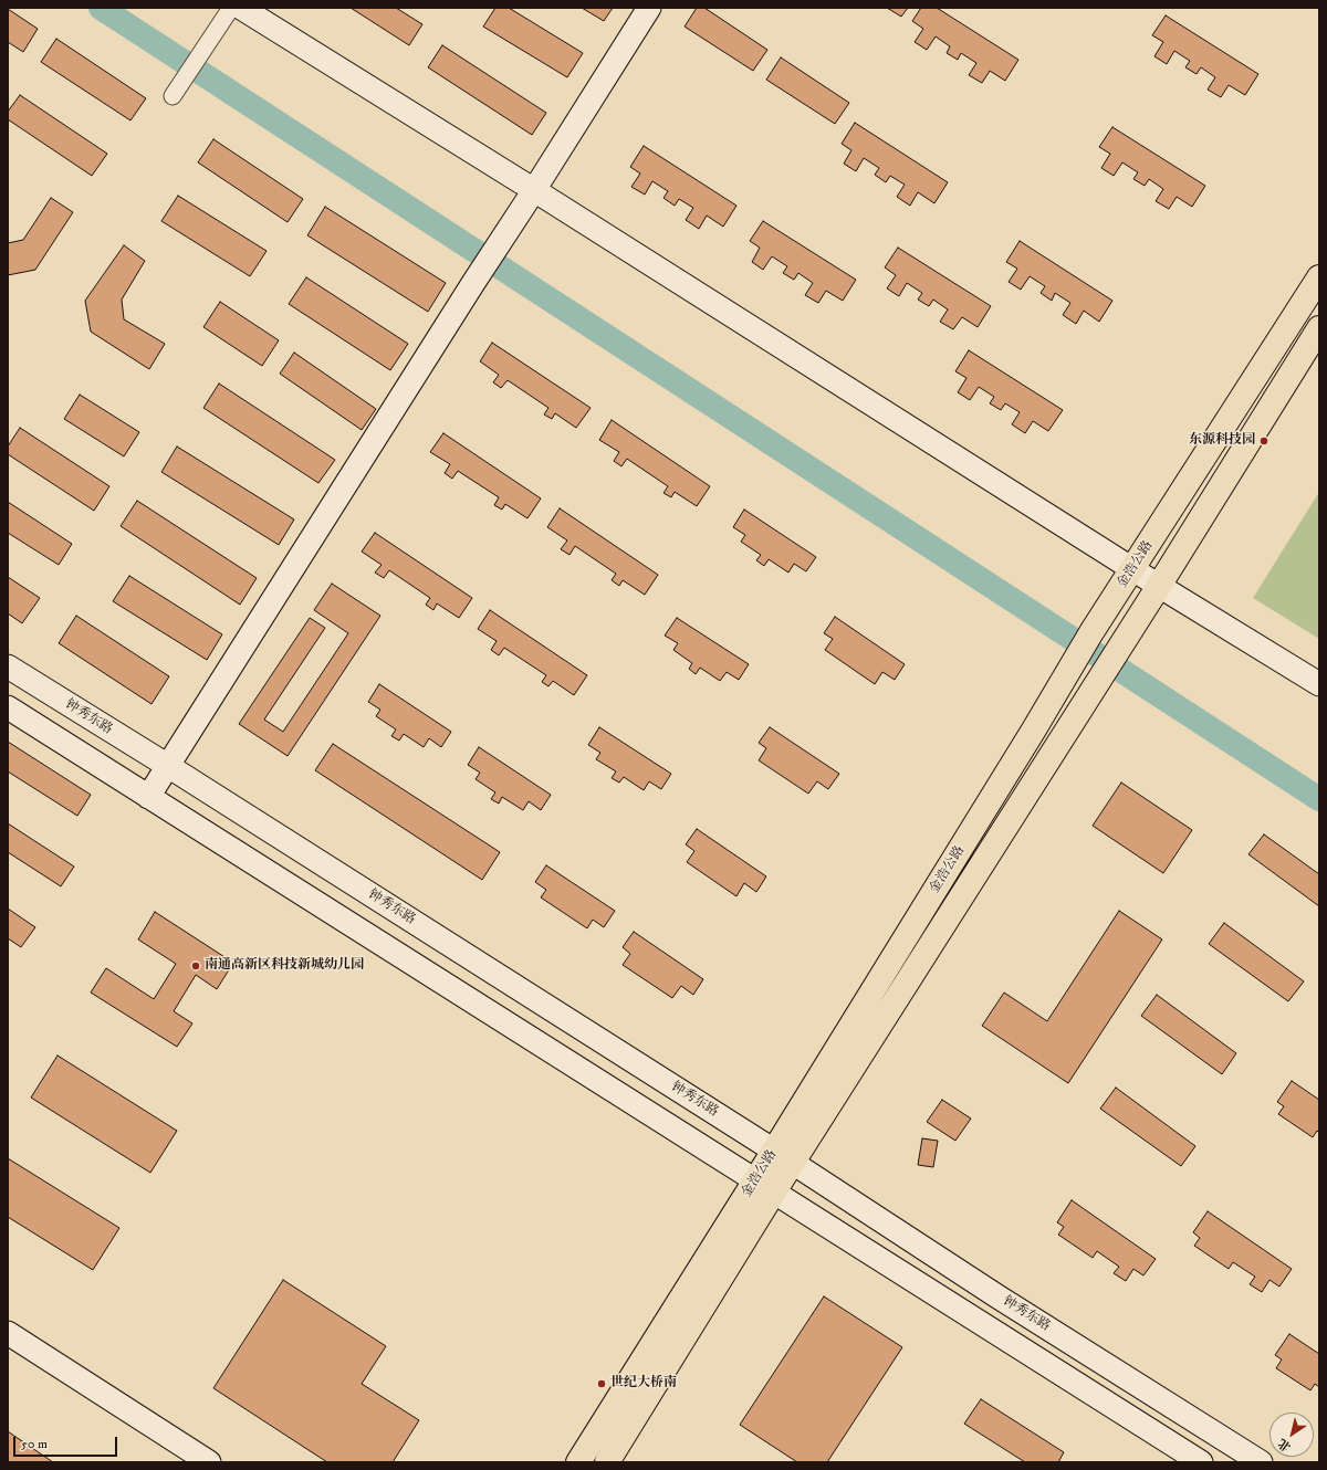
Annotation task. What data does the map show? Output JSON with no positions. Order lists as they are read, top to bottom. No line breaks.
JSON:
{"streets":{"main road":["金浩公路","钟秀东路"]},"crossings":[["金浩公路","钟秀东路"]],"places":["东源科技园","南通高新区科技新城幼儿园","世纪大桥南"],"scale_bar":"50 m","north":"bottom left"}
